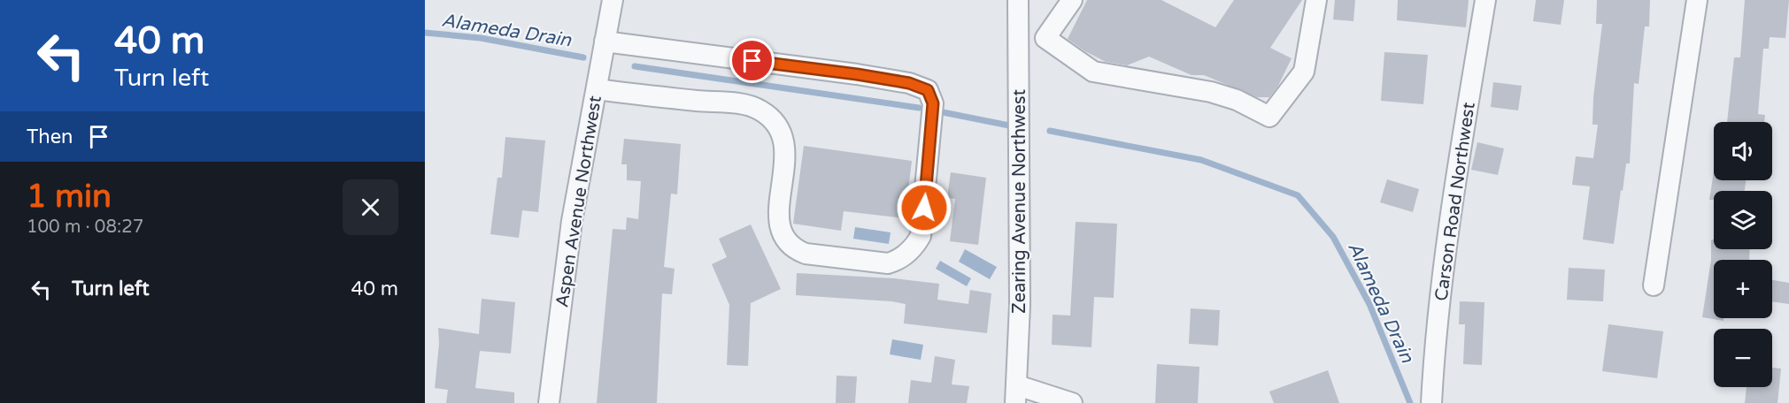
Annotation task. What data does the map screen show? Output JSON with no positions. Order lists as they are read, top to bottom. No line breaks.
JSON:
{"streets":{"street":["Aspen Avenue Northwest","Zearing Avenue Northwest","Carson Road Northwest"]},"water":["Alameda Drain"],"page":{"turn":["40 m","Turn left"],"then":"Then","map_buttons":["+","−"],"heading":["1 min","100 m · 08:27"],"list":[{"name":"Turn left","value":"40 m"}]}}
